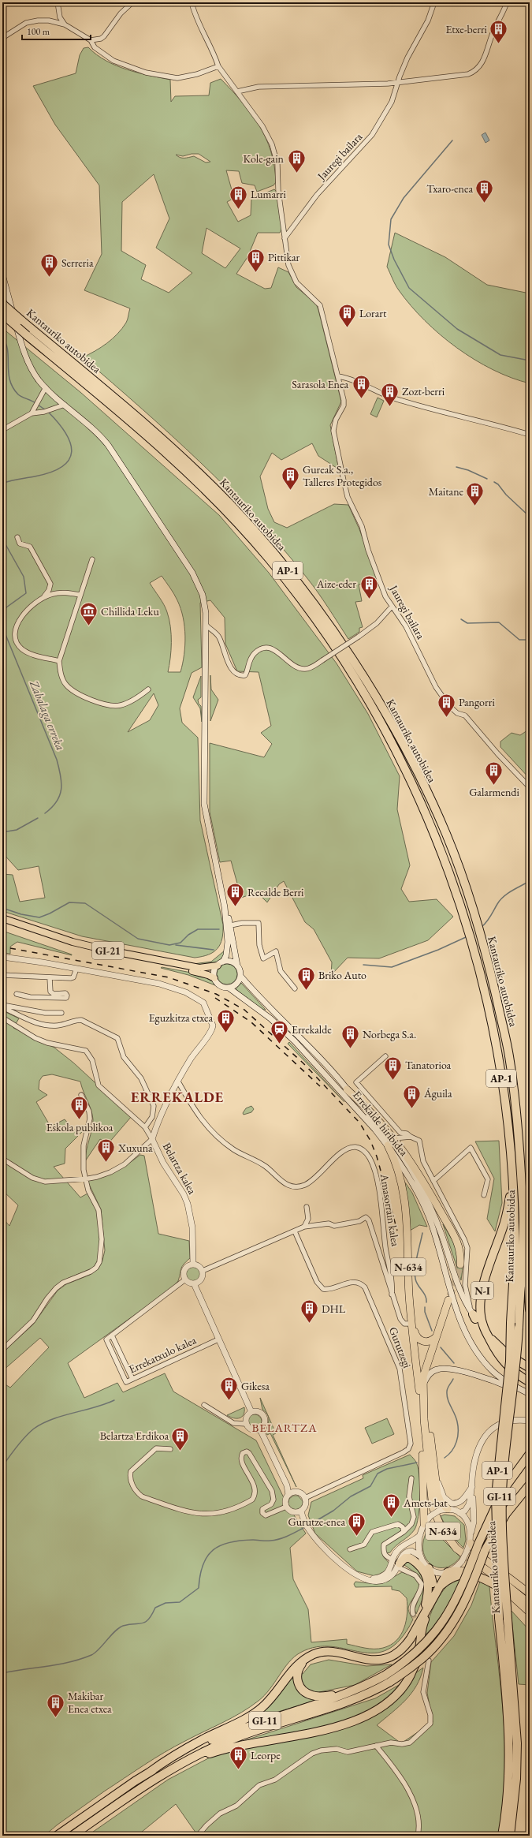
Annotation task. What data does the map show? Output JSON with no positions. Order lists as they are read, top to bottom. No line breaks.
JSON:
{"streets":{"highway":["Kantauriko autobidea","AP-1","N-634","N-I","GI-11"],"main road":["GI-21","Errekalde hiribidea","Belartza kalea"],"street":["Jauregi bailara","Amasorrain kalea","Gurutzegi","Errekatxulo kalea"]},"crossings":[["Kantauriko autobidea","N-I"],["GI-21","Errekalde hiribidea"],["Errekalde hiribidea","N-634"],["N-634","GI-11"]],"districts":["ERREKALDE","BELARTZA"],"water":["Zabalaga erreka"],"places":{"building":["Etxe-berri","Kole-gain","Txaro-enea","Lumarri","Pittikar","Serreria","Lorart","Sarasola Enea","Zozt-berri","Gureak S.a., Talleres Protegidos","Maitane","Aize-eder","Pangorri","Galarmendi","Recalde Berri","Briko Auto","Eguzkitza etxea","Norbega S.a.","Tanatorioa","Águila","Eskola publikoa","Xuxuna","DHL","Gikesa","Belartza Erdikoa","Amets-bat","Gurutze-enea","Makibar Enea etxea","Leorpe"],"museum":["Chillida Leku"],"station":["Errekalde"]},"scale_bar":"100 m"}
